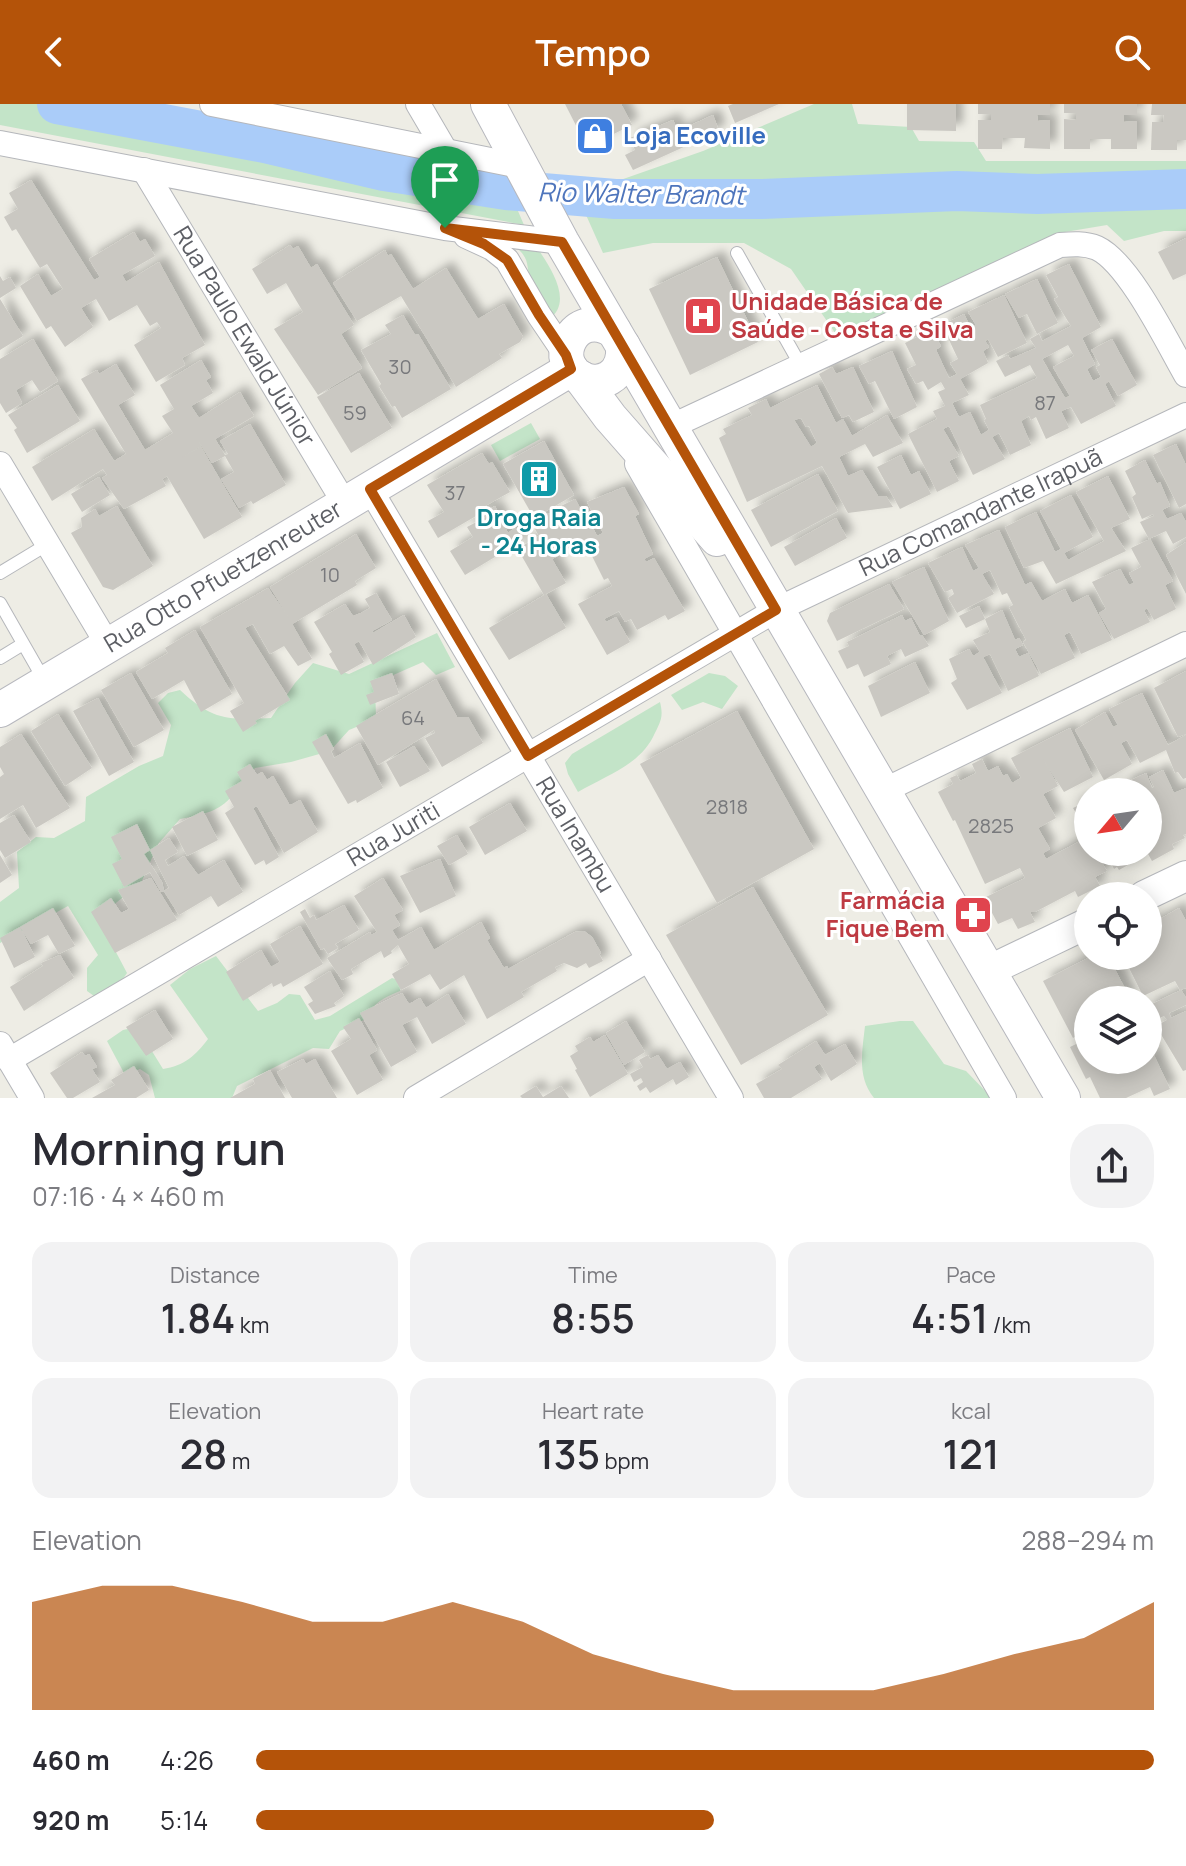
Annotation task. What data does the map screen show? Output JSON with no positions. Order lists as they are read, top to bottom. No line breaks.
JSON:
{"streets":{"main road":["Rua Otto Pfuetzenreuter"],"street":["Rua Paulo Ewald Júnior","Rua Comandante Irapuã","Rua Juriti","Rua Inambu"]},"crossings":[["Rua Paulo Ewald Júnior","Rua Otto Pfuetzenreuter"],["Rua Paulo Ewald Júnior","Rua Inambu"],["Rua Comandante Irapuã","Rua Juriti"],["Rua Otto Pfuetzenreuter","Rua Inambu"],["Rua Juriti","Rua Inambu"]],"water":["Rio Walter Brandt"],"places":{"shop":["Loja Ecoville"],"hospital":["Unidade Básica de Saúde - Costa e Silva"],"building":["Droga Raia - 24 Horas"],"pharmacy":["Farmácia Fique Bem"]},"house_numbers":["30","87","59","37","10","64","2818","2825"],"north":"bottom left","page":{"header":"Tempo","heading":["Morning run","07:16 · 4 × 460 m"],"stats":[["Distance","1.84 km"],["Time","8:55"],["Pace","4:51 /km"],["Elevation","28 m"],["Heart rate","135 bpm"],["kcal","121"]],"chart":["Elevation","288–294 m"],"list":[{"name":"460 m","note":"4:26"},{"name":"920 m","note":"5:14"}]}}
